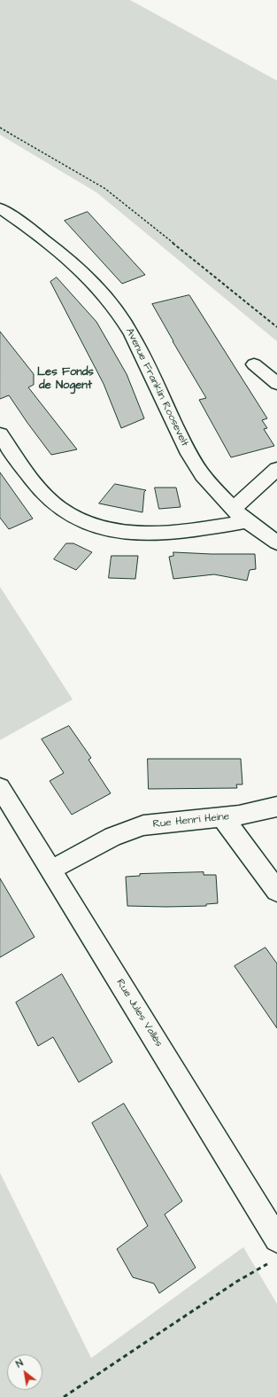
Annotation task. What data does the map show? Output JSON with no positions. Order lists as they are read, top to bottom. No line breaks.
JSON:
{"streets":{"street":["Avenue Franklin Roosevelt","Rue Henri Heine","Rue Jules Vallès"]},"crossings":[["Rue Henri Heine","Rue Jules Vallès"]],"districts":["Les Fonds de Nogent"],"north":"top left"}
